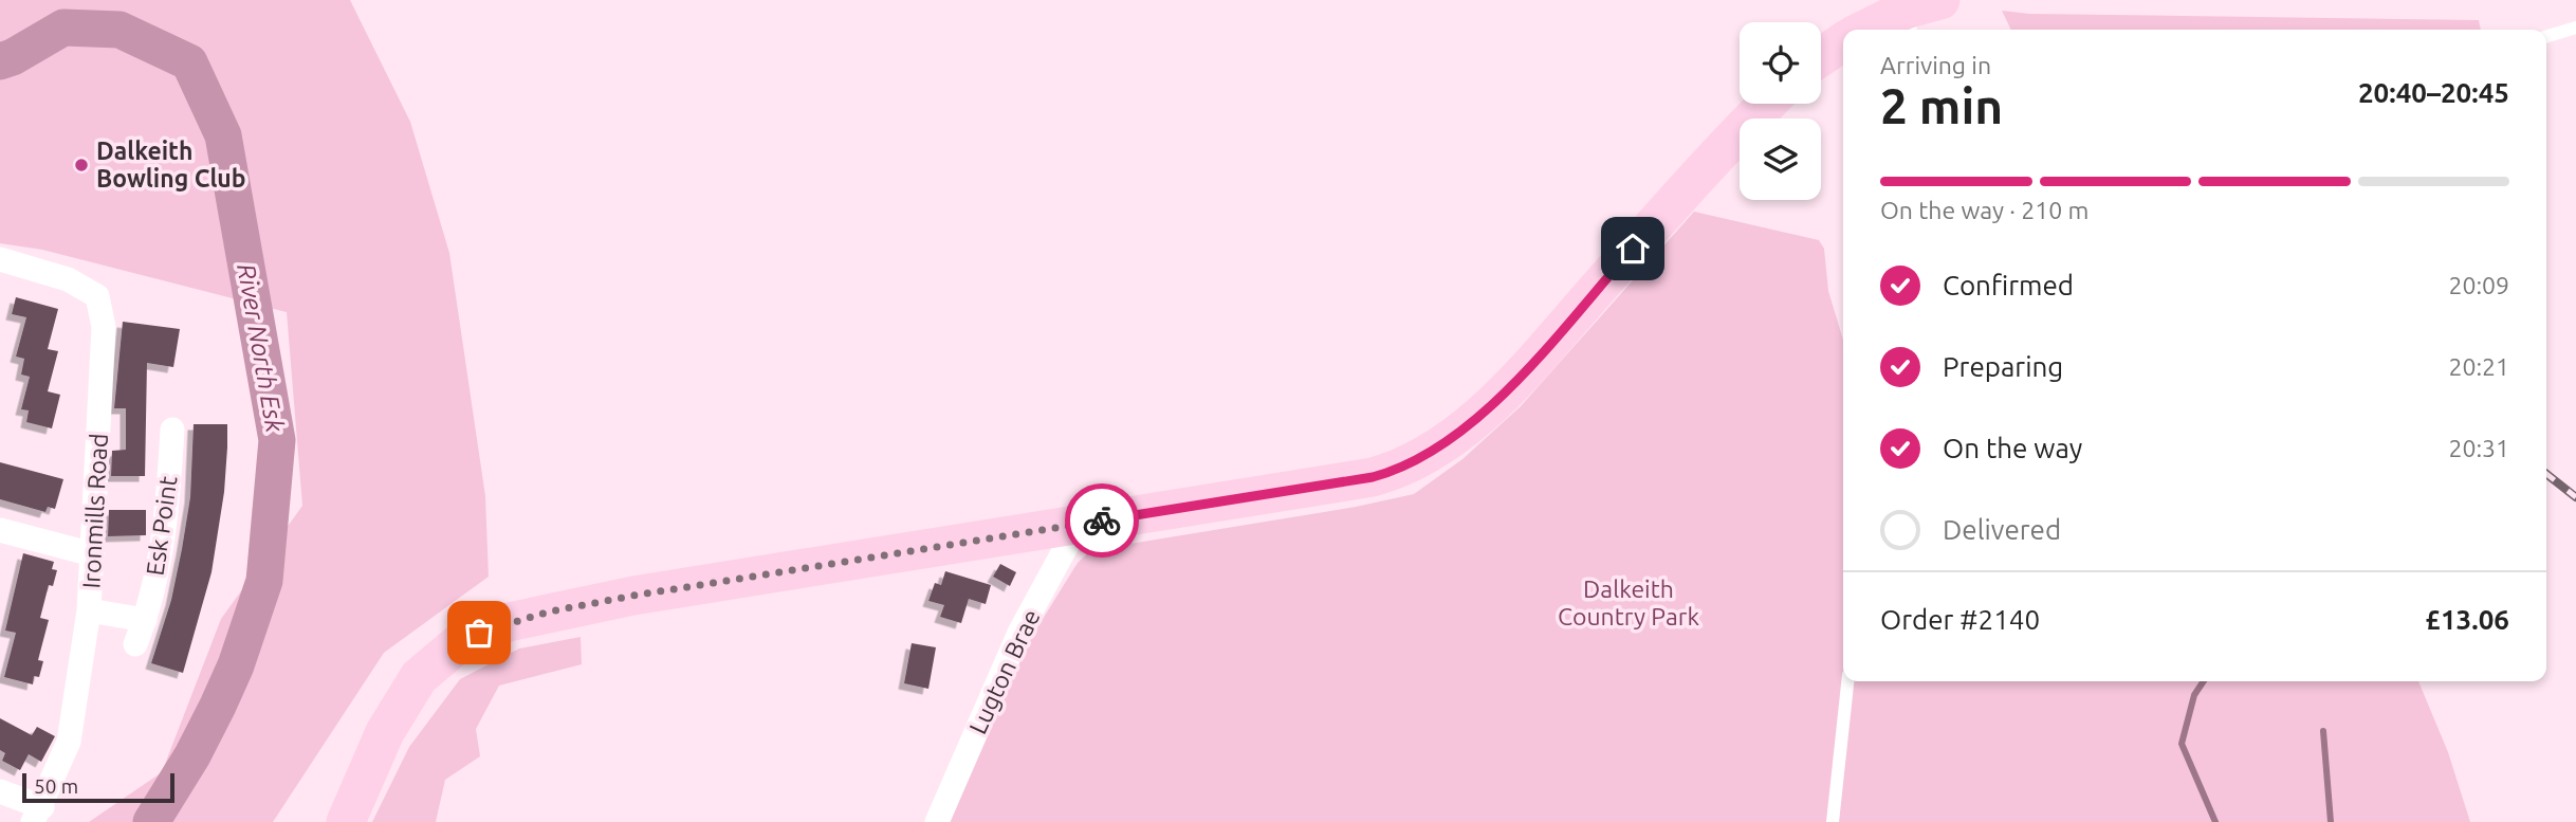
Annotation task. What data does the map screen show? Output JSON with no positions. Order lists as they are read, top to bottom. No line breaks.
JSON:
{"streets":{"street":["Ironmills Road","Esk Point","Lugton Brae"]},"water":["River North Esk"],"parks":["Dalkeith Country Park"],"places":["Dalkeith Bowling Club"],"scale_bar":"50 m","page":{"heading":["2 min","Arriving in","20:40–20:45"],"panel":["Order #2140","£13.06"],"bar":"On the way · 210 m","list":[["Confirmed","20:09"],["Preparing","20:21"],["On the way","20:31"],"Delivered"],"scale":"50 m"}}
